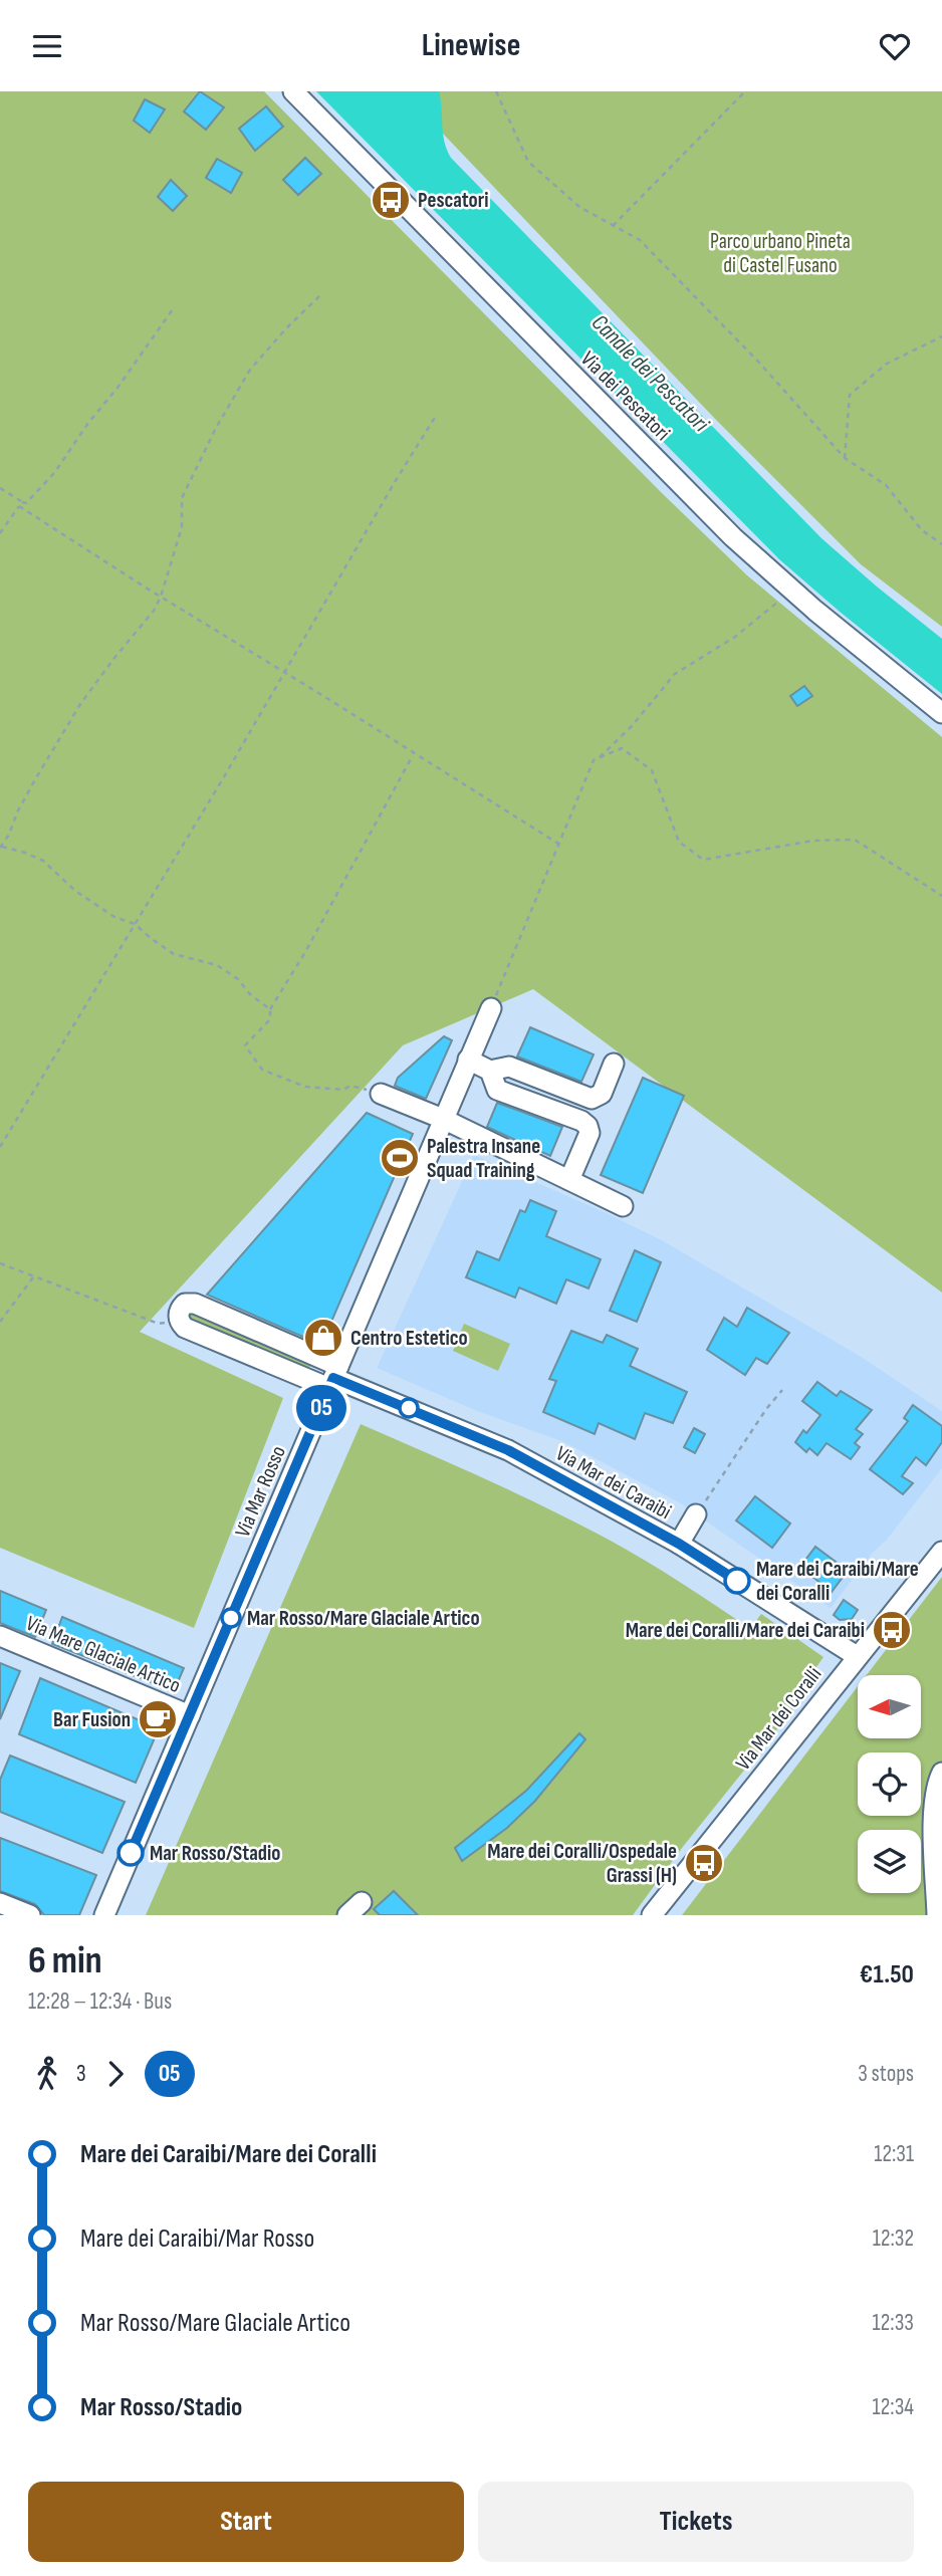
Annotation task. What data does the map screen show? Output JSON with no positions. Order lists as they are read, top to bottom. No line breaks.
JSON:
{"streets":{"street":["Via dei Pescatori","Via Mar dei Caraibi","Via Mar Rosso","Via Mare Glaciale Artico","Via Mar dei Coralli"]},"crossings":[["Via Mar dei Caraibi","Via Mar Rosso"],["Via Mar dei Caraibi","Via Mar dei Coralli"],["Via Mar Rosso","Via Mare Glaciale Artico"]],"water":["Canale dei Pescatori"],"parks":["Parco urbano Pineta di Castel Fusano"],"places":{"bus stop":["Pescatori","Mare dei Coralli/Mare dei Caraibi","Mare dei Coralli/Ospedale Grassi (H)"],"sports":["Palestra Insane Squad Training"],"shop":["Centro Estetico"],"other":["Mare dei Caraibi/Mare dei Coralli","Mar Rosso/Mare Glaciale Artico","Mar Rosso/Stadio"],"cafe":["Bar Fusion"]},"lines":["bus line 05"],"north":"left","page":{"header":"Linewise","on_map":"05","heading":["6 min","12:28 – 12:34 · Bus","€1.50"],"legs":["3","05","3 stops"],"list":[{"name":"Mare dei Caraibi/Mare dei Coralli","value":"12:31"},{"name":"Mare dei Caraibi/Mar Rosso","value":"12:32"},{"name":"Mar Rosso/Mare Glaciale Artico","value":"12:33"},{"name":"Mar Rosso/Stadio","value":"12:34"}],"buttons":["Start","Tickets"]}}
